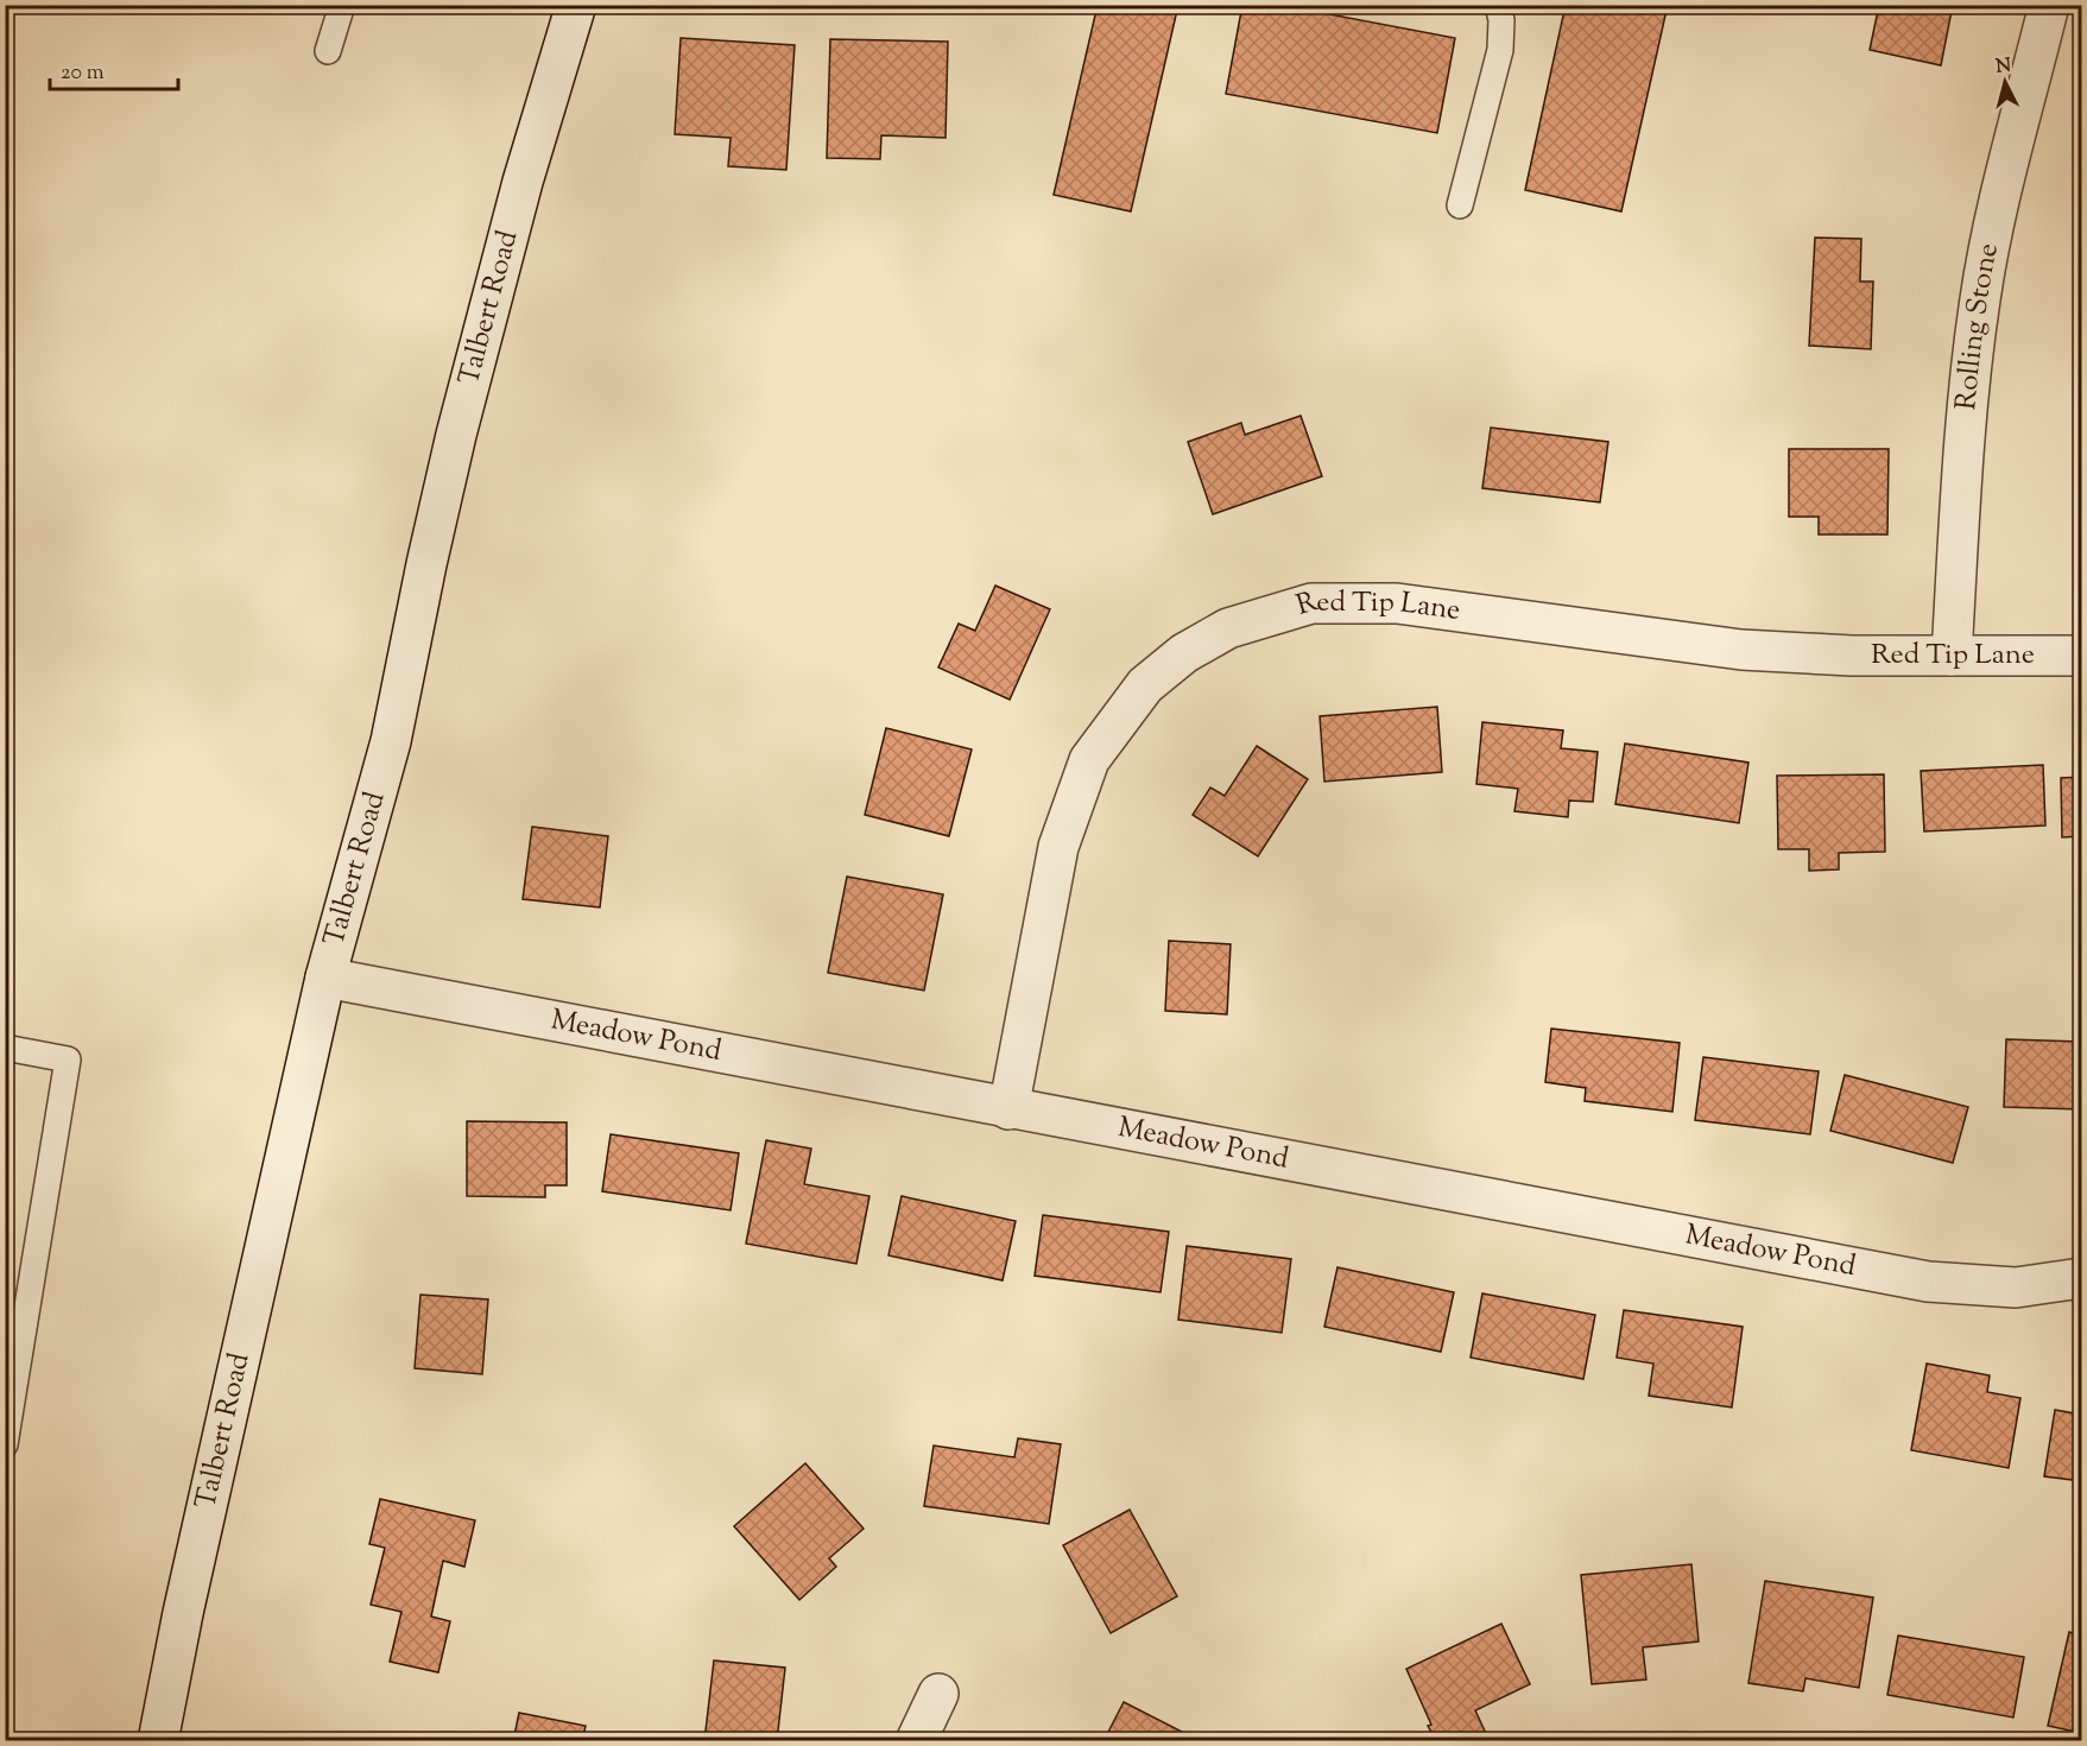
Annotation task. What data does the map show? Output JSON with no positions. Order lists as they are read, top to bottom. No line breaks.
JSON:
{"streets":{"street":["Talbert Road","Rolling Stone","Red Tip Lane","Meadow Pond"]},"crossings":[["Talbert Road","Meadow Pond"],["Rolling Stone","Red Tip Lane"],["Red Tip Lane","Meadow Pond"]],"scale_bar":"20 m","north":"top"}
